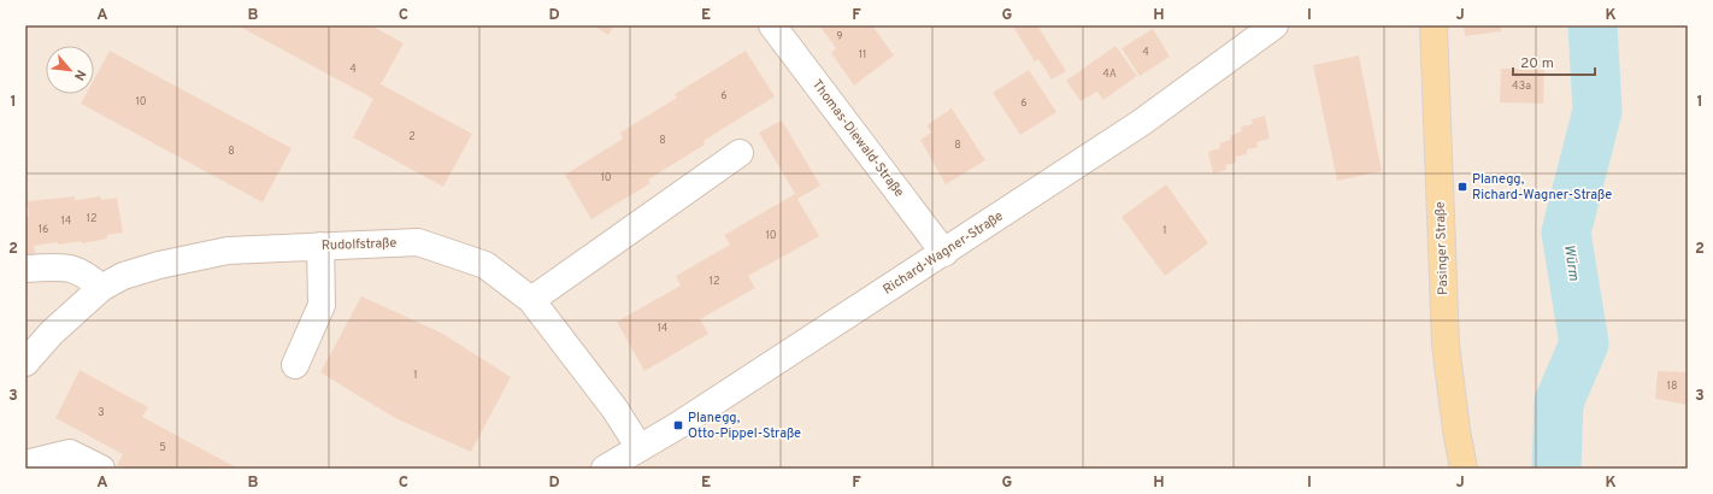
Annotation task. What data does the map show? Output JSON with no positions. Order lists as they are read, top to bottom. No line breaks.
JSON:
{"streets":{"main road":["Pasinger Straße"],"street":["Thomas-Diewald-Straße","Rudolfstraße","Richard-Wagner-Straße"]},"crossings":[["Thomas-Diewald-Straße","Richard-Wagner-Straße"],["Rudolfstraße","Richard-Wagner-Straße"]],"water":["Würm"],"places":{"transit":["Planegg, Richard-Wagner-Straße","Planegg, Otto-Pippel-Straße"]},"house_numbers":["9","4","11","4","4A","43a","6","10","6","2","8","8","8","10","12","14","16","1","10","12","14","1","18","3","5"],"scale_bar":"20 m","north":"bottom right","grid":{"columns":["A","B","C","D","E","F","G","H","I","J","K"],"rows":["1","2","3"]}}
